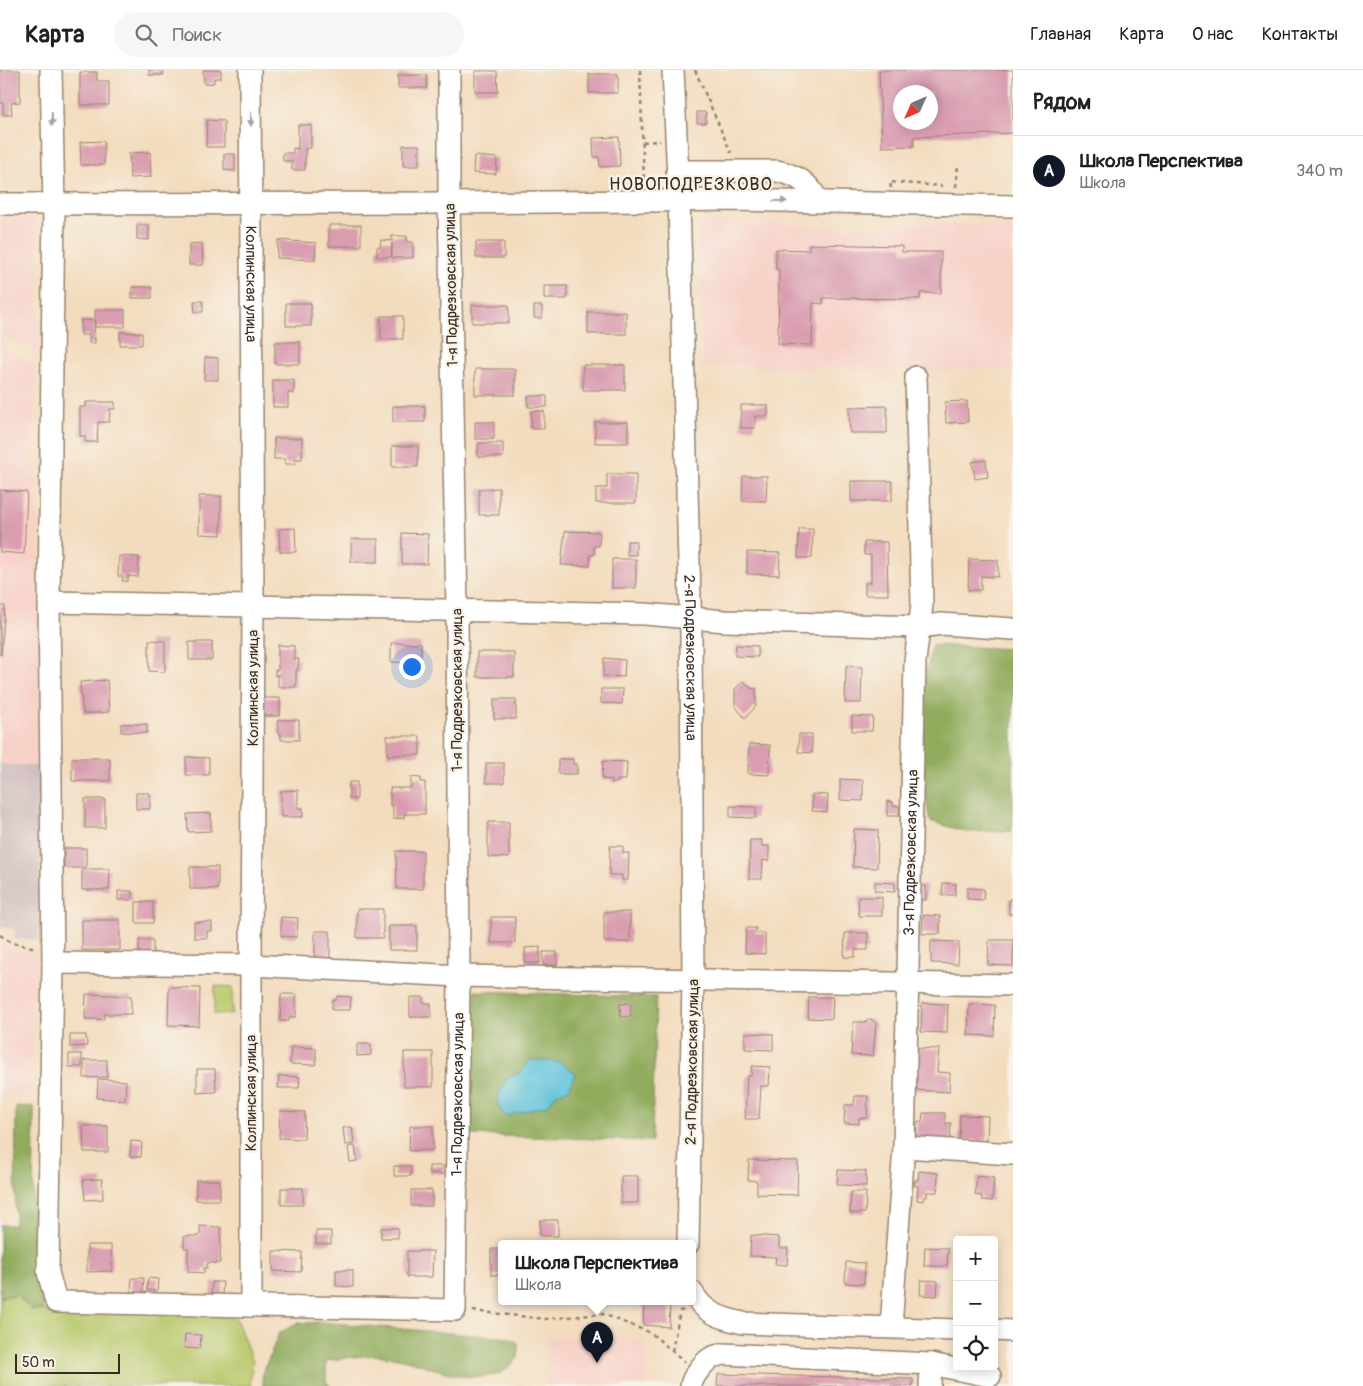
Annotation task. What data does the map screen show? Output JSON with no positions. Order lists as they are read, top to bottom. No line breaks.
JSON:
{"streets":{"street":["Колпинская улица","1-я Подрезковская улица","2-я Подрезковская улица","3-я Подрезковская улица"]},"districts":["НОВОПОДРЕЗКОВО"],"scale_bar":"50 m","north":"bottom left","page":{"header":"Карта","search":"Поиск","nav":["Главная","Карта","О нас","Контакты"],"heading":"Рядом","list":[{"mark":"A","name":"Школа Перспектива","note":"Школа","value":"340 m"}],"map_buttons":["+","−"],"popup":["Школа Перспектива","Школа"],"pins":"A","scale":"50 m"}}
